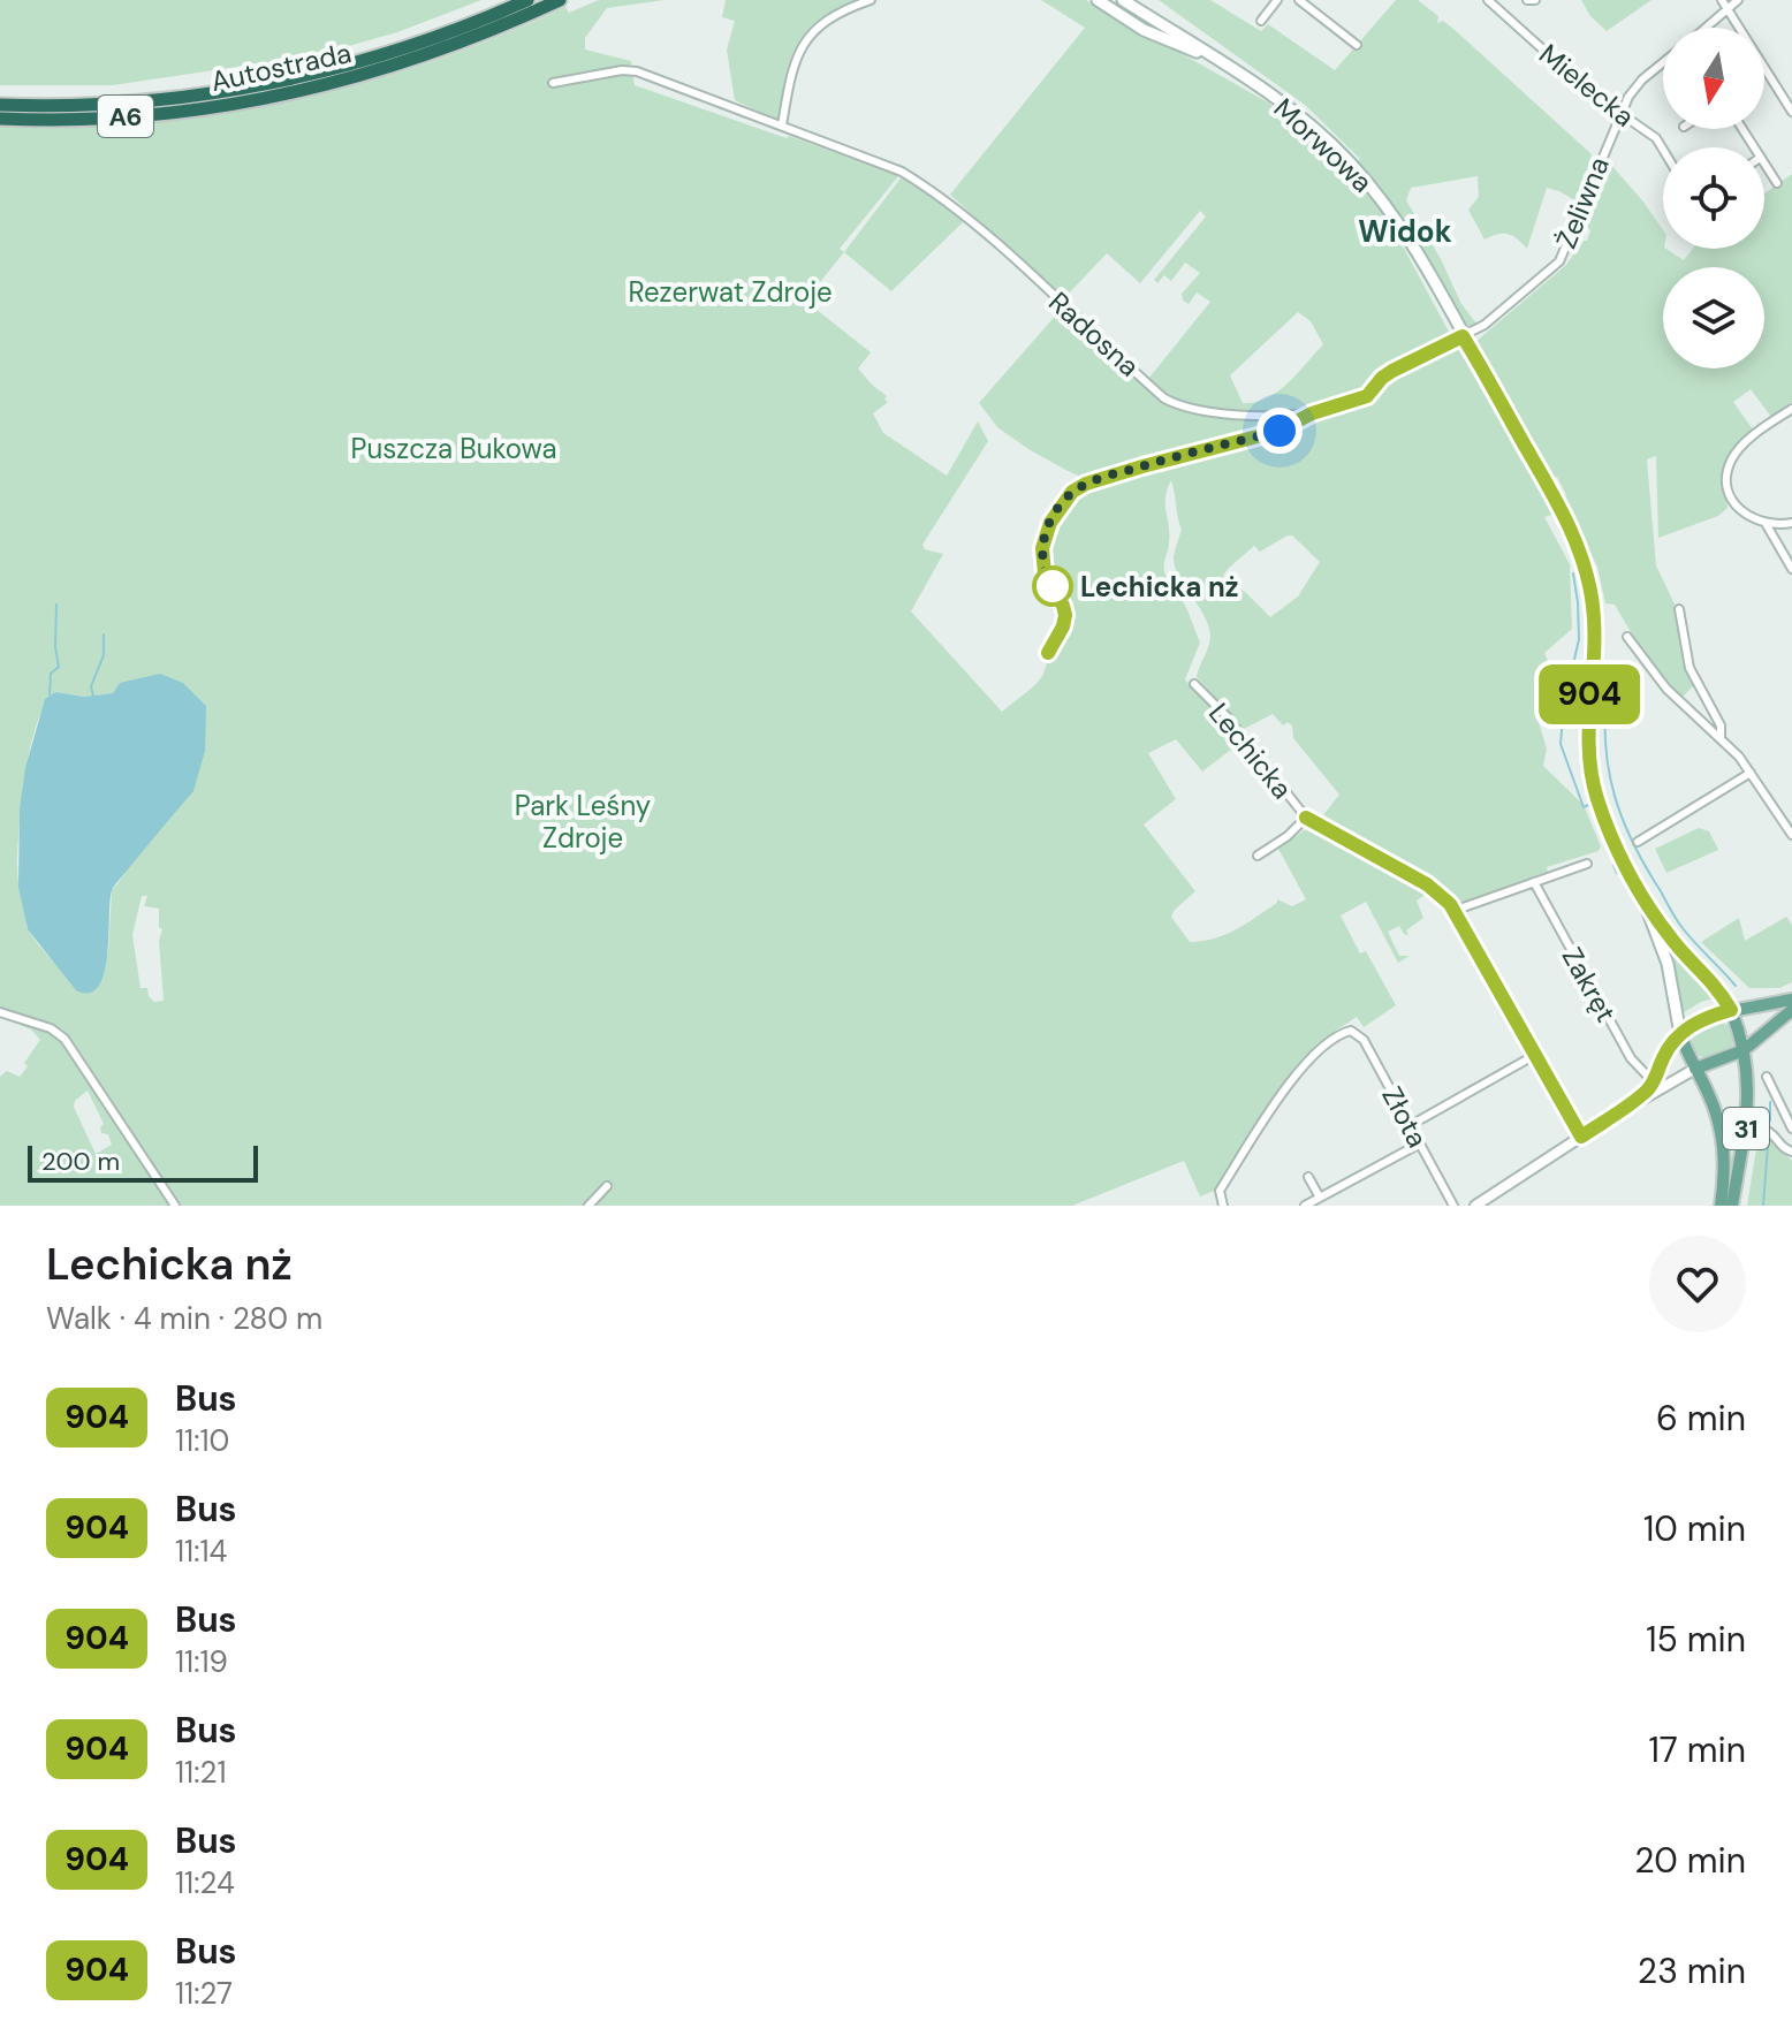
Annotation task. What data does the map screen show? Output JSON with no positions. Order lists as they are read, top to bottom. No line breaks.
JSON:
{"streets":{"highway":["Autostrada","A6"],"main road":["Morwowa","31"],"street":["Mielecka","Żeliwna","Radosna","Lechicka","Zakręt","Złota"]},"crossings":[["Mielecka","Żeliwna"],["Morwowa","Żeliwna"],["Morwowa","Radosna"],["Żeliwna","Radosna"]],"districts":["Widok"],"parks":["Rezerwat Zdroje","Puszcza Bukowa","Park Leśny Zdroje"],"places":["Lechicka nż"],"lines":["bus line 904"],"scale_bar":"200 m","north":"bottom","page":{"on_map":"904","scale":"200 m","heading":["Lechicka nż","Walk · 4 min · 280 m"],"list":[{"mark":"904","name":"Bus","note":"11:10","value":"6 min"},{"mark":"904","name":"Bus","note":"11:14","value":"10 min"},{"mark":"904","name":"Bus","note":"11:19","value":"15 min"},{"mark":"904","name":"Bus","note":"11:21","value":"17 min"},{"mark":"904","name":"Bus","note":"11:24","value":"20 min"},{"mark":"904","name":"Bus","note":"11:27","value":"23 min"}]}}
